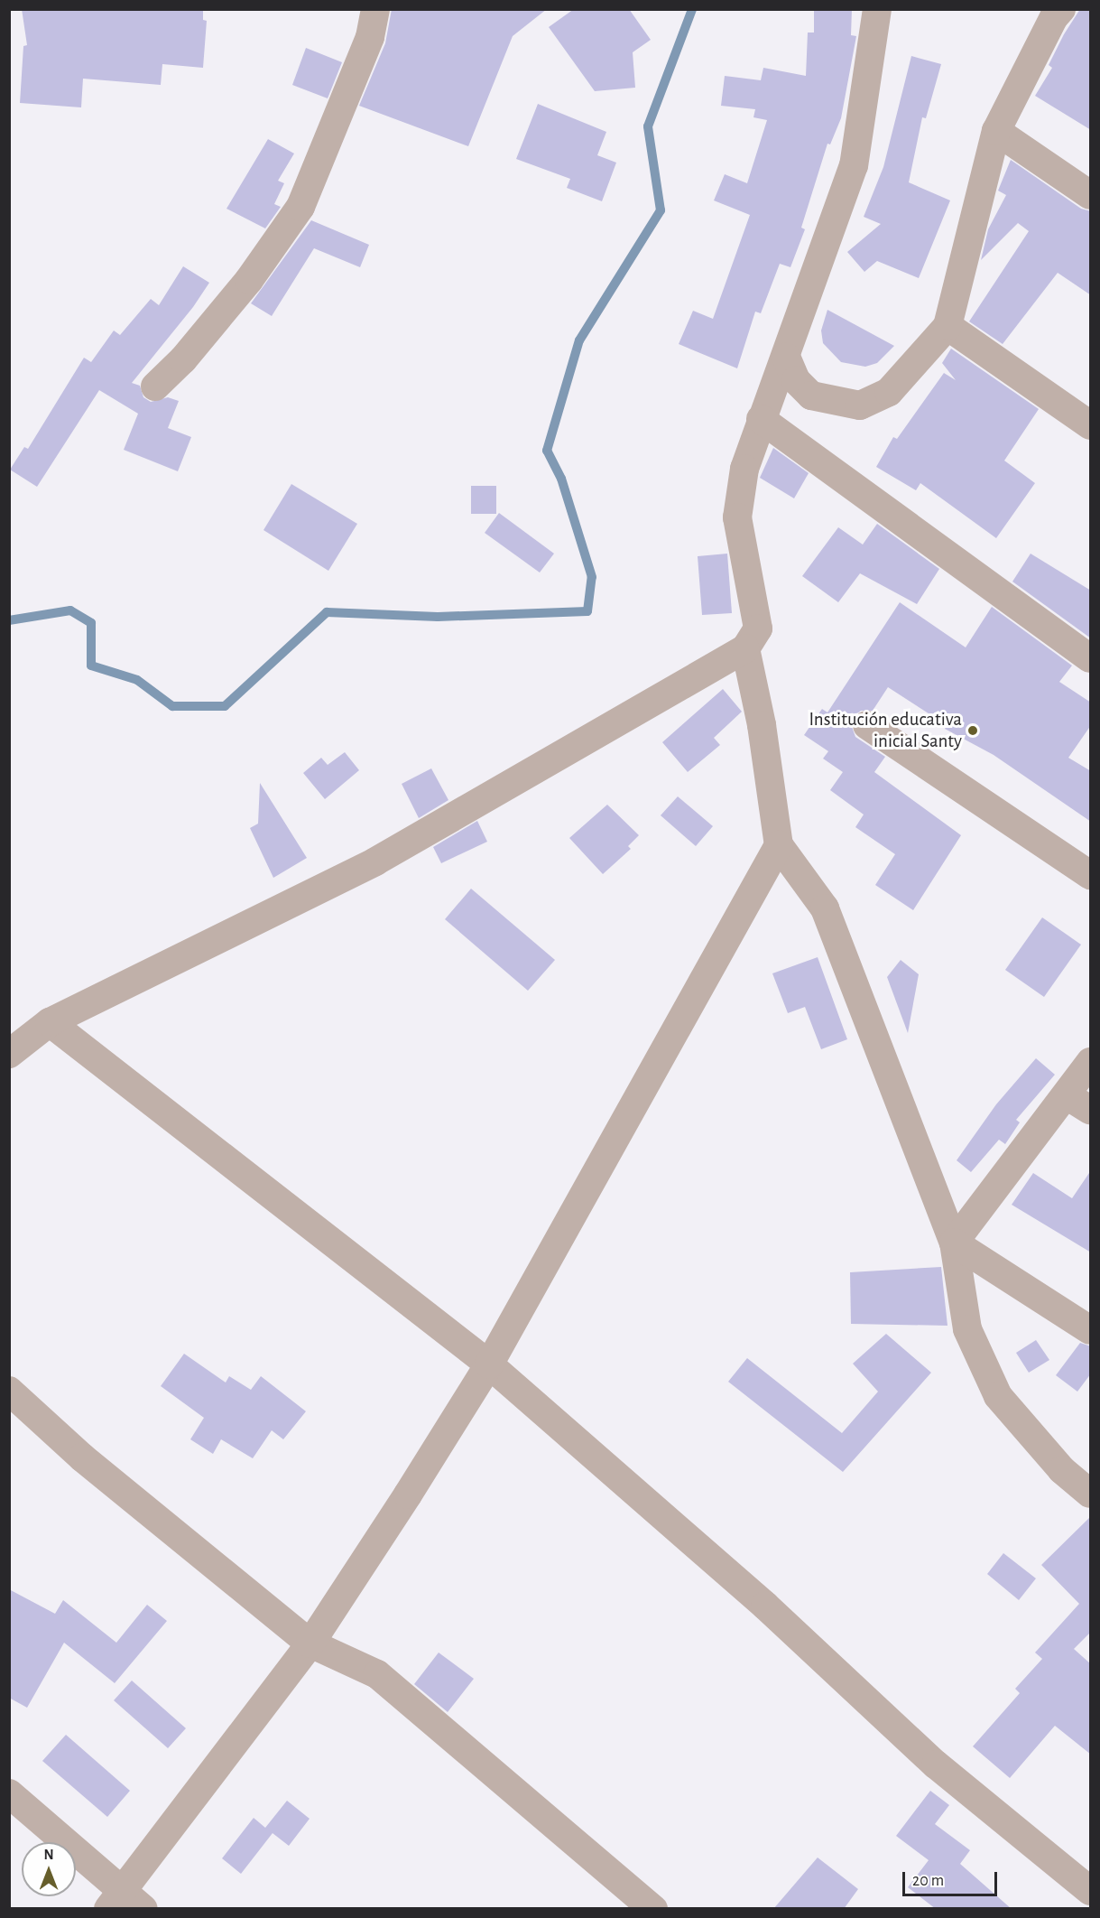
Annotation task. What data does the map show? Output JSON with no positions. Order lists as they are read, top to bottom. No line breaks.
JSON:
{"places":["Institución educativa inicial Santy"],"scale_bar":"20 m","north":"top"}
